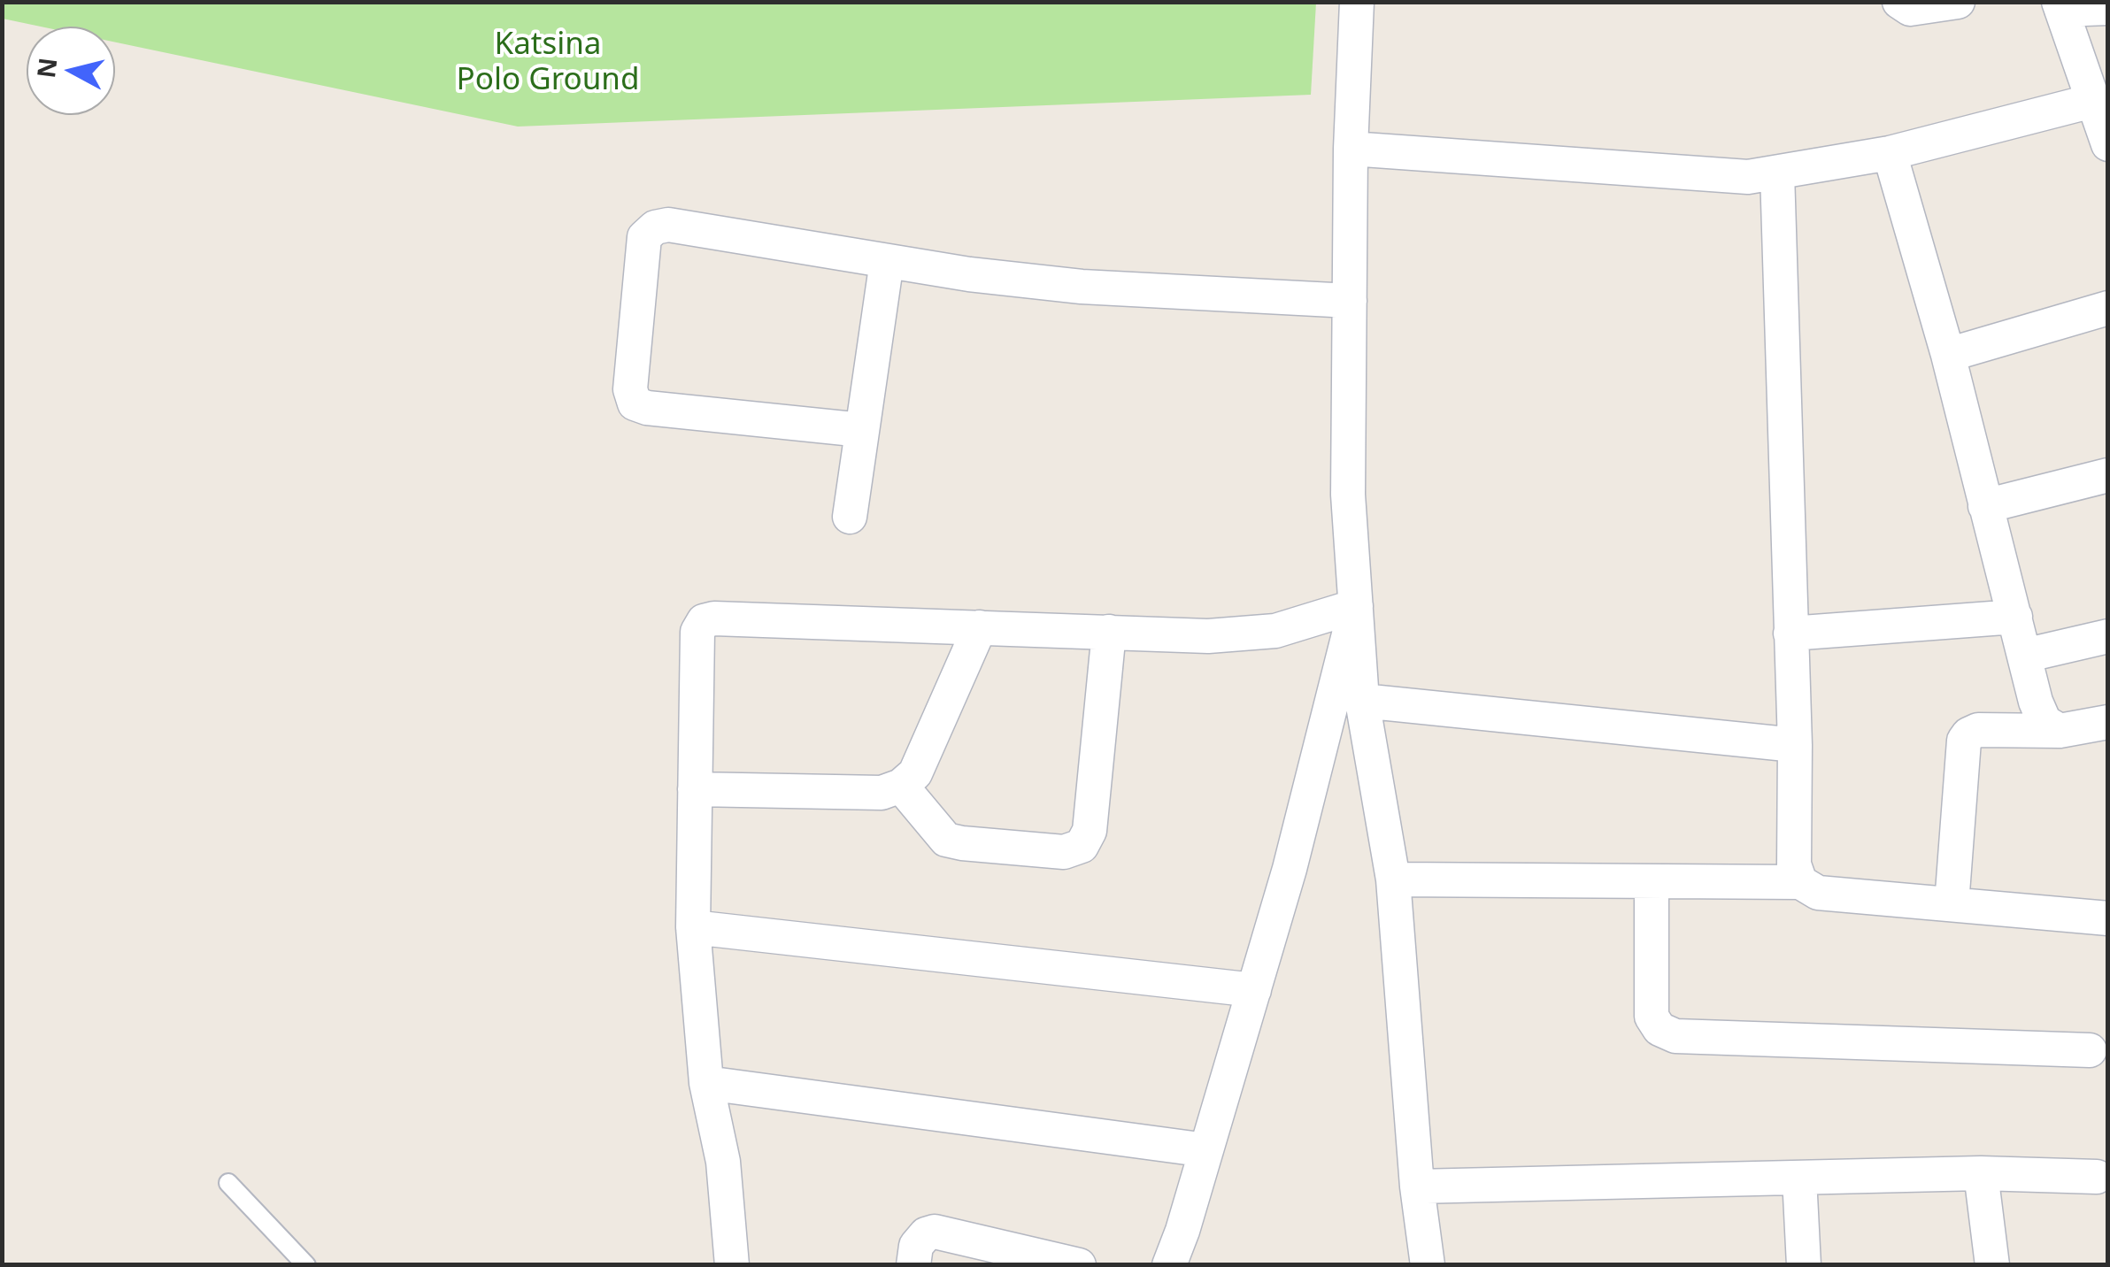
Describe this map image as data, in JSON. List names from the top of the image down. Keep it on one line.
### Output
{"parks":["Katsina Polo Ground"],"north":"left"}
